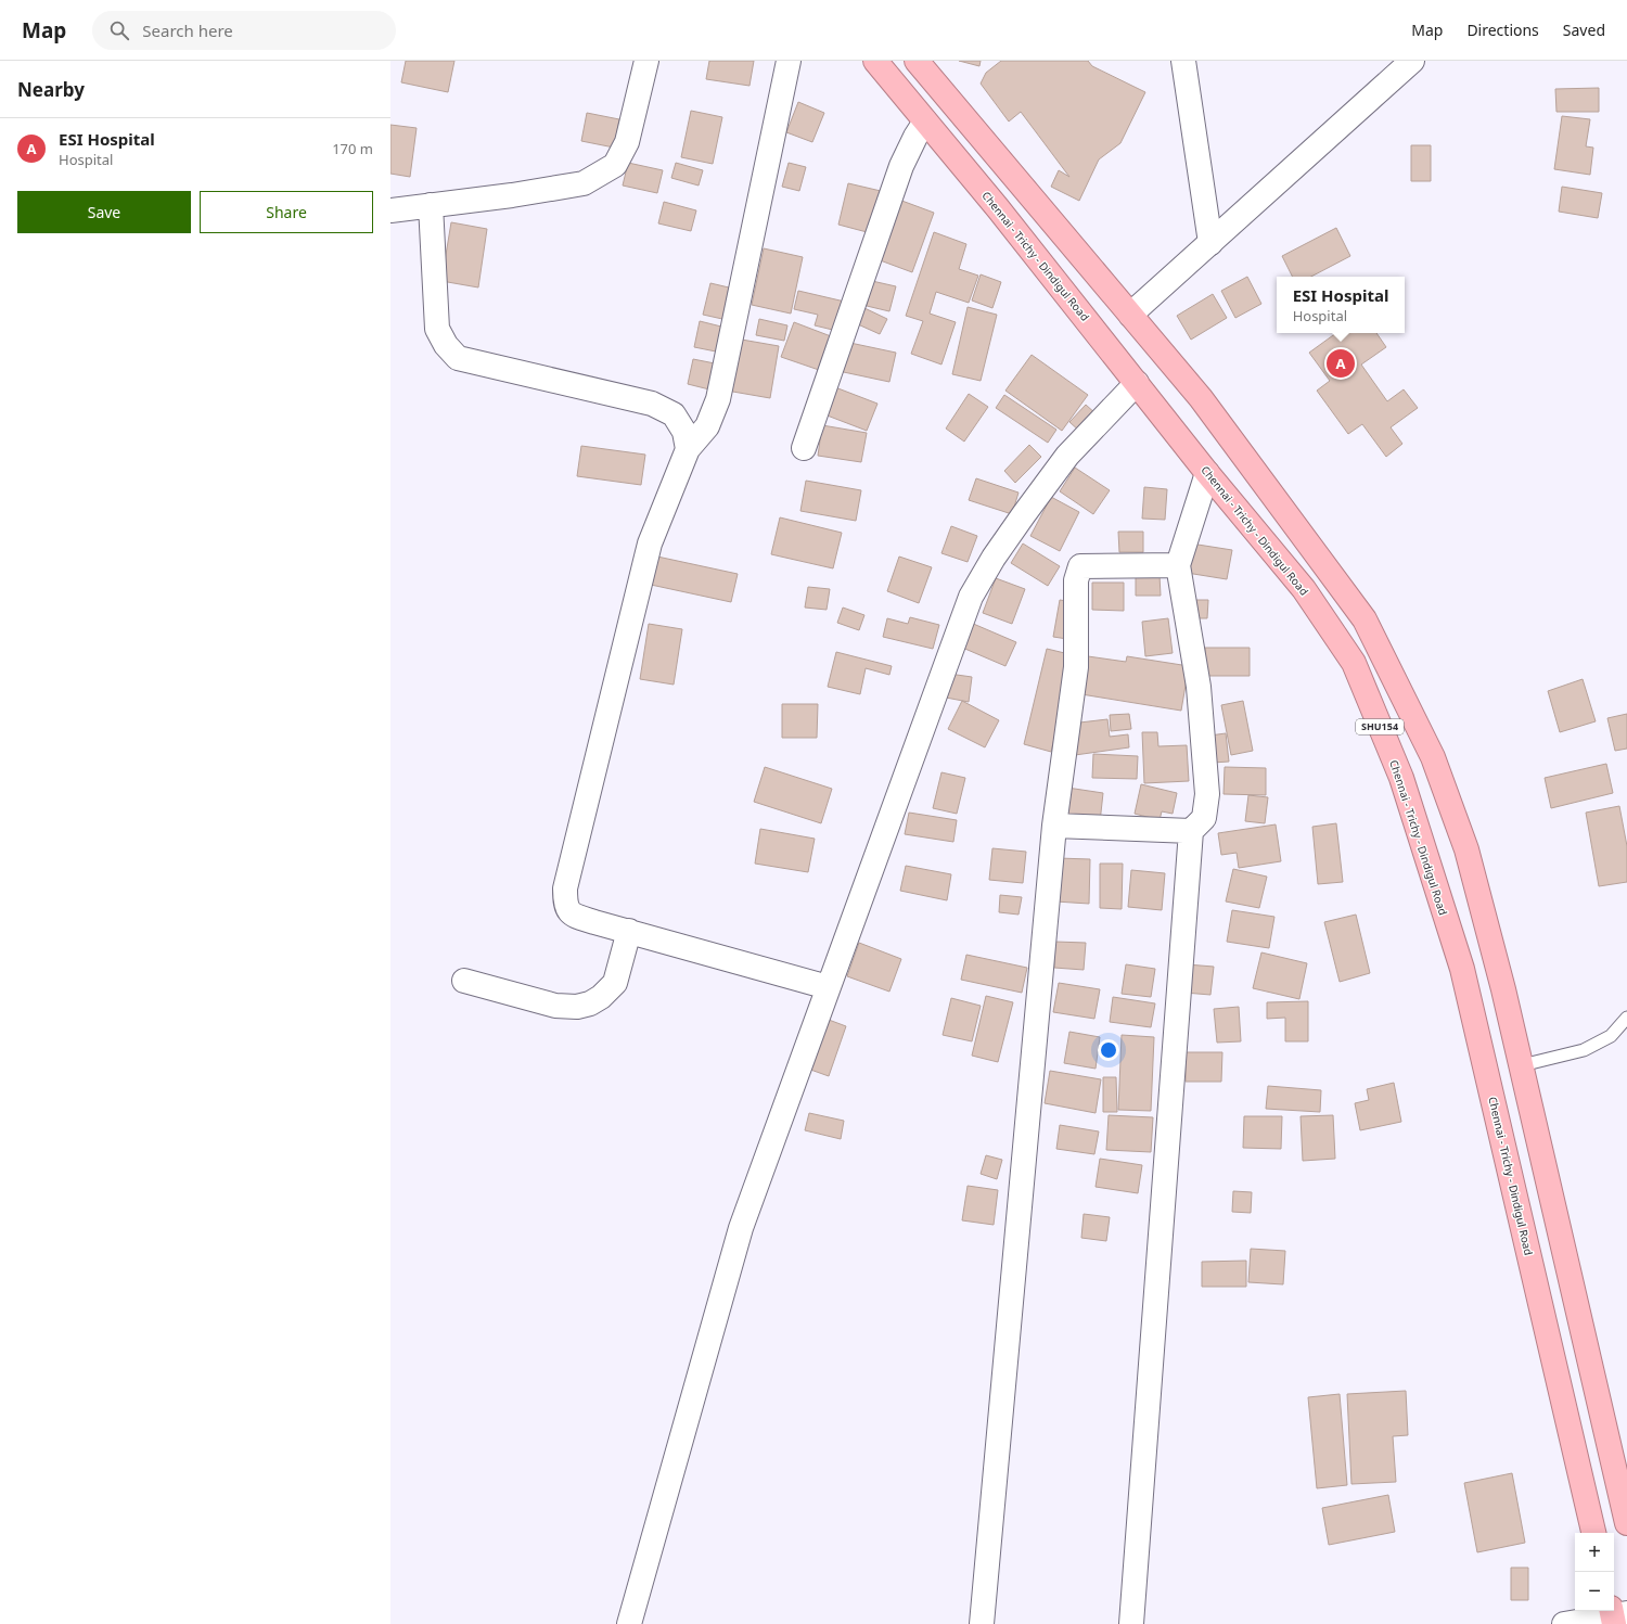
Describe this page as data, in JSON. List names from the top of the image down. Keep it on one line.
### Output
{"streets":{"highway":["Chennai - Trichy - Dindigul Road","SHU154"]},"page":{"header":"Map","search":"Search here","nav":["Map","Directions","Saved"],"heading":"Nearby","list":[{"mark":"A","name":"ESI Hospital","note":"Hospital","value":"170 m"}],"buttons":["Save","Share"],"popup":["ESI Hospital","Hospital"],"pins":"A","map_buttons":["+","−"]}}
